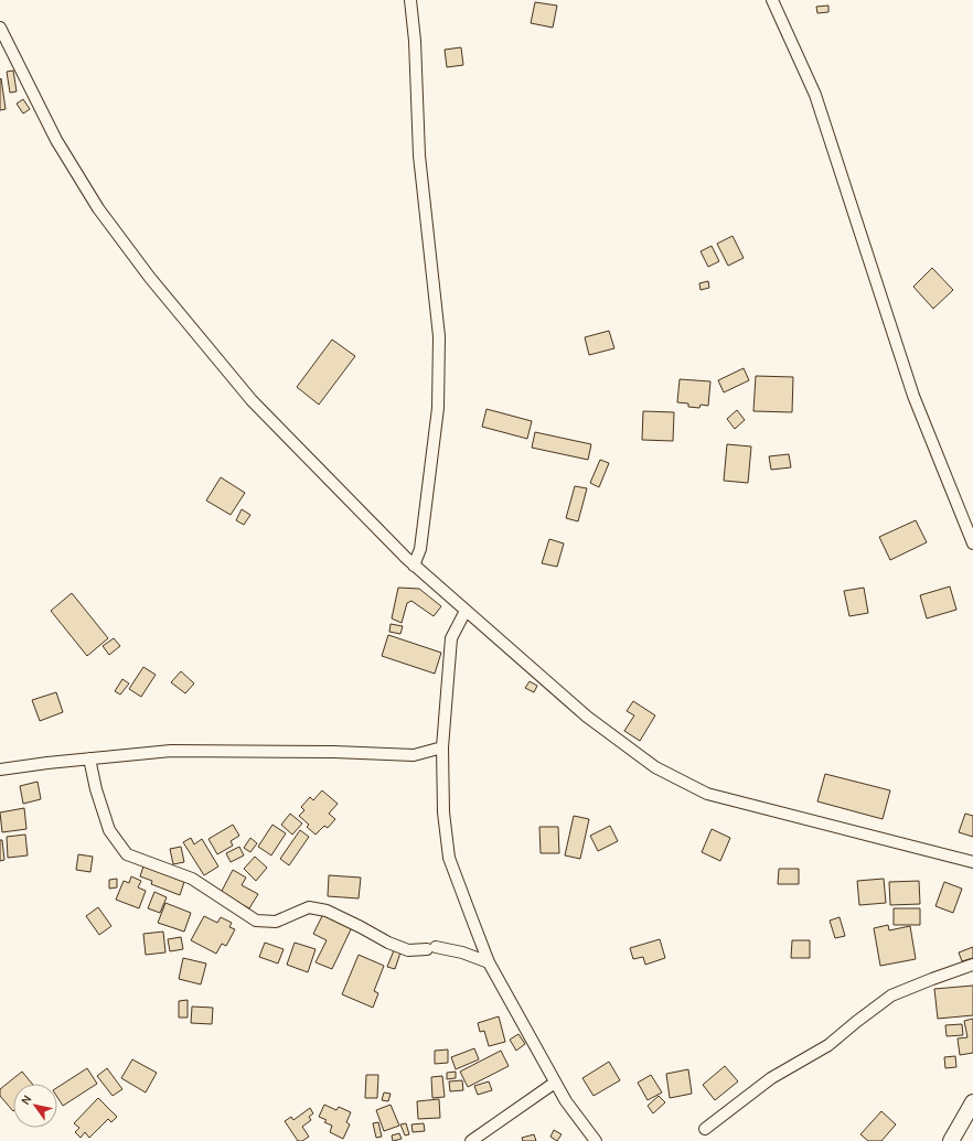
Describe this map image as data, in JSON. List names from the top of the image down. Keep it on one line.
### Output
{"north":"top left"}
